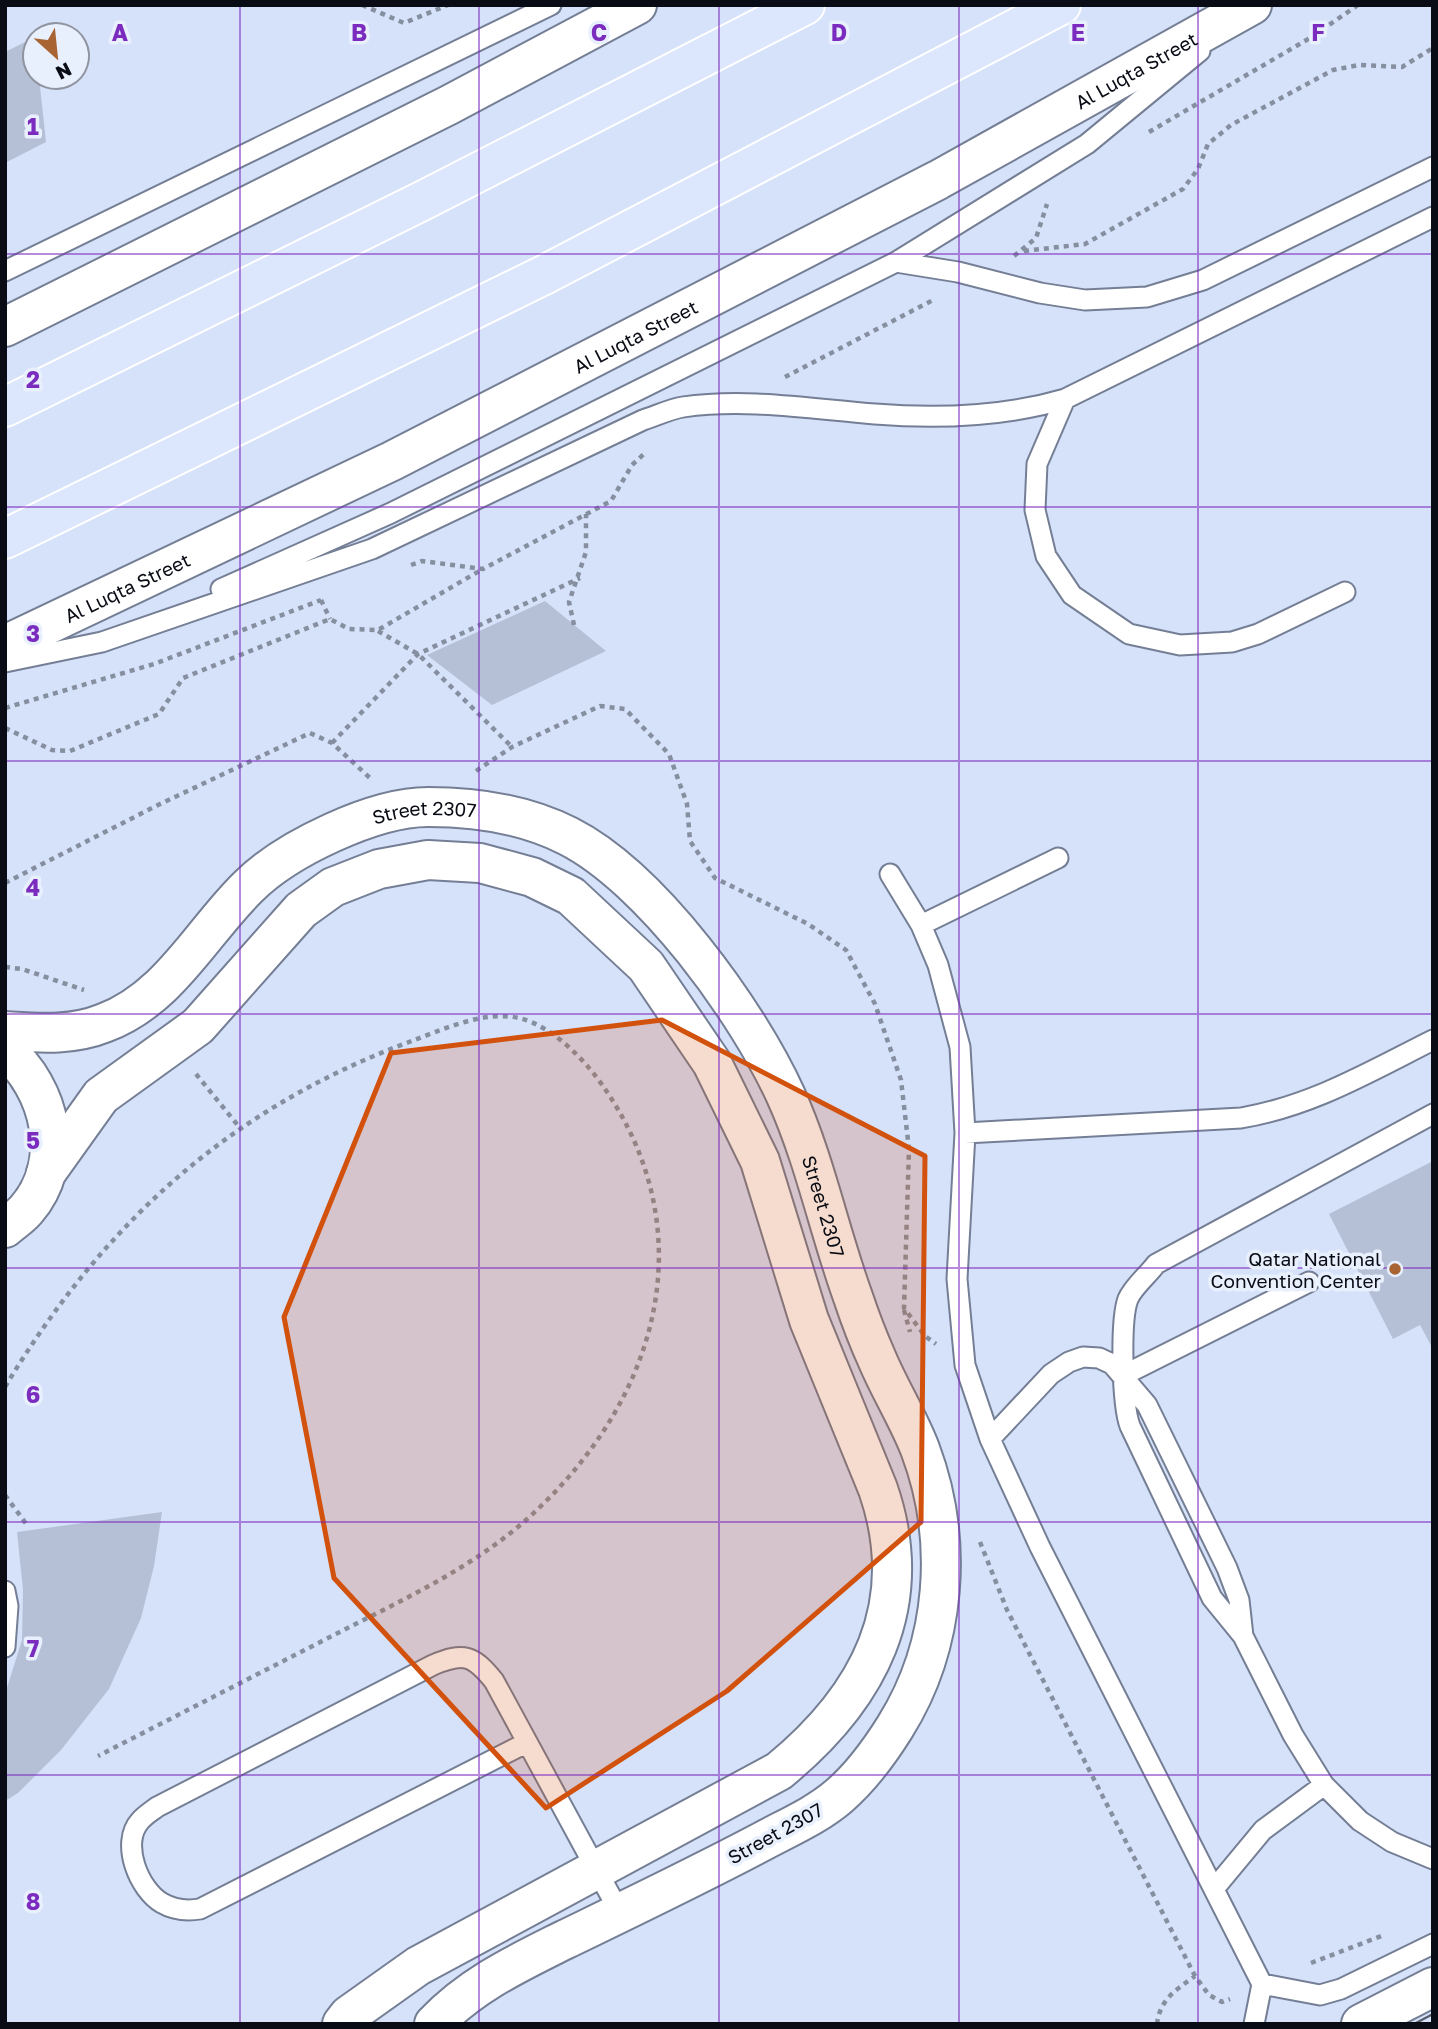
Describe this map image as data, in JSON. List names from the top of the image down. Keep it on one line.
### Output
{"streets":{"street":["Al Luqta Street","Street 2307"]},"places":["Qatar National Convention Center"],"north":"bottom right","grid":{"columns":["A","B","C","D","E","F"],"rows":["1","2","3","4","5","6","7","8"]}}
